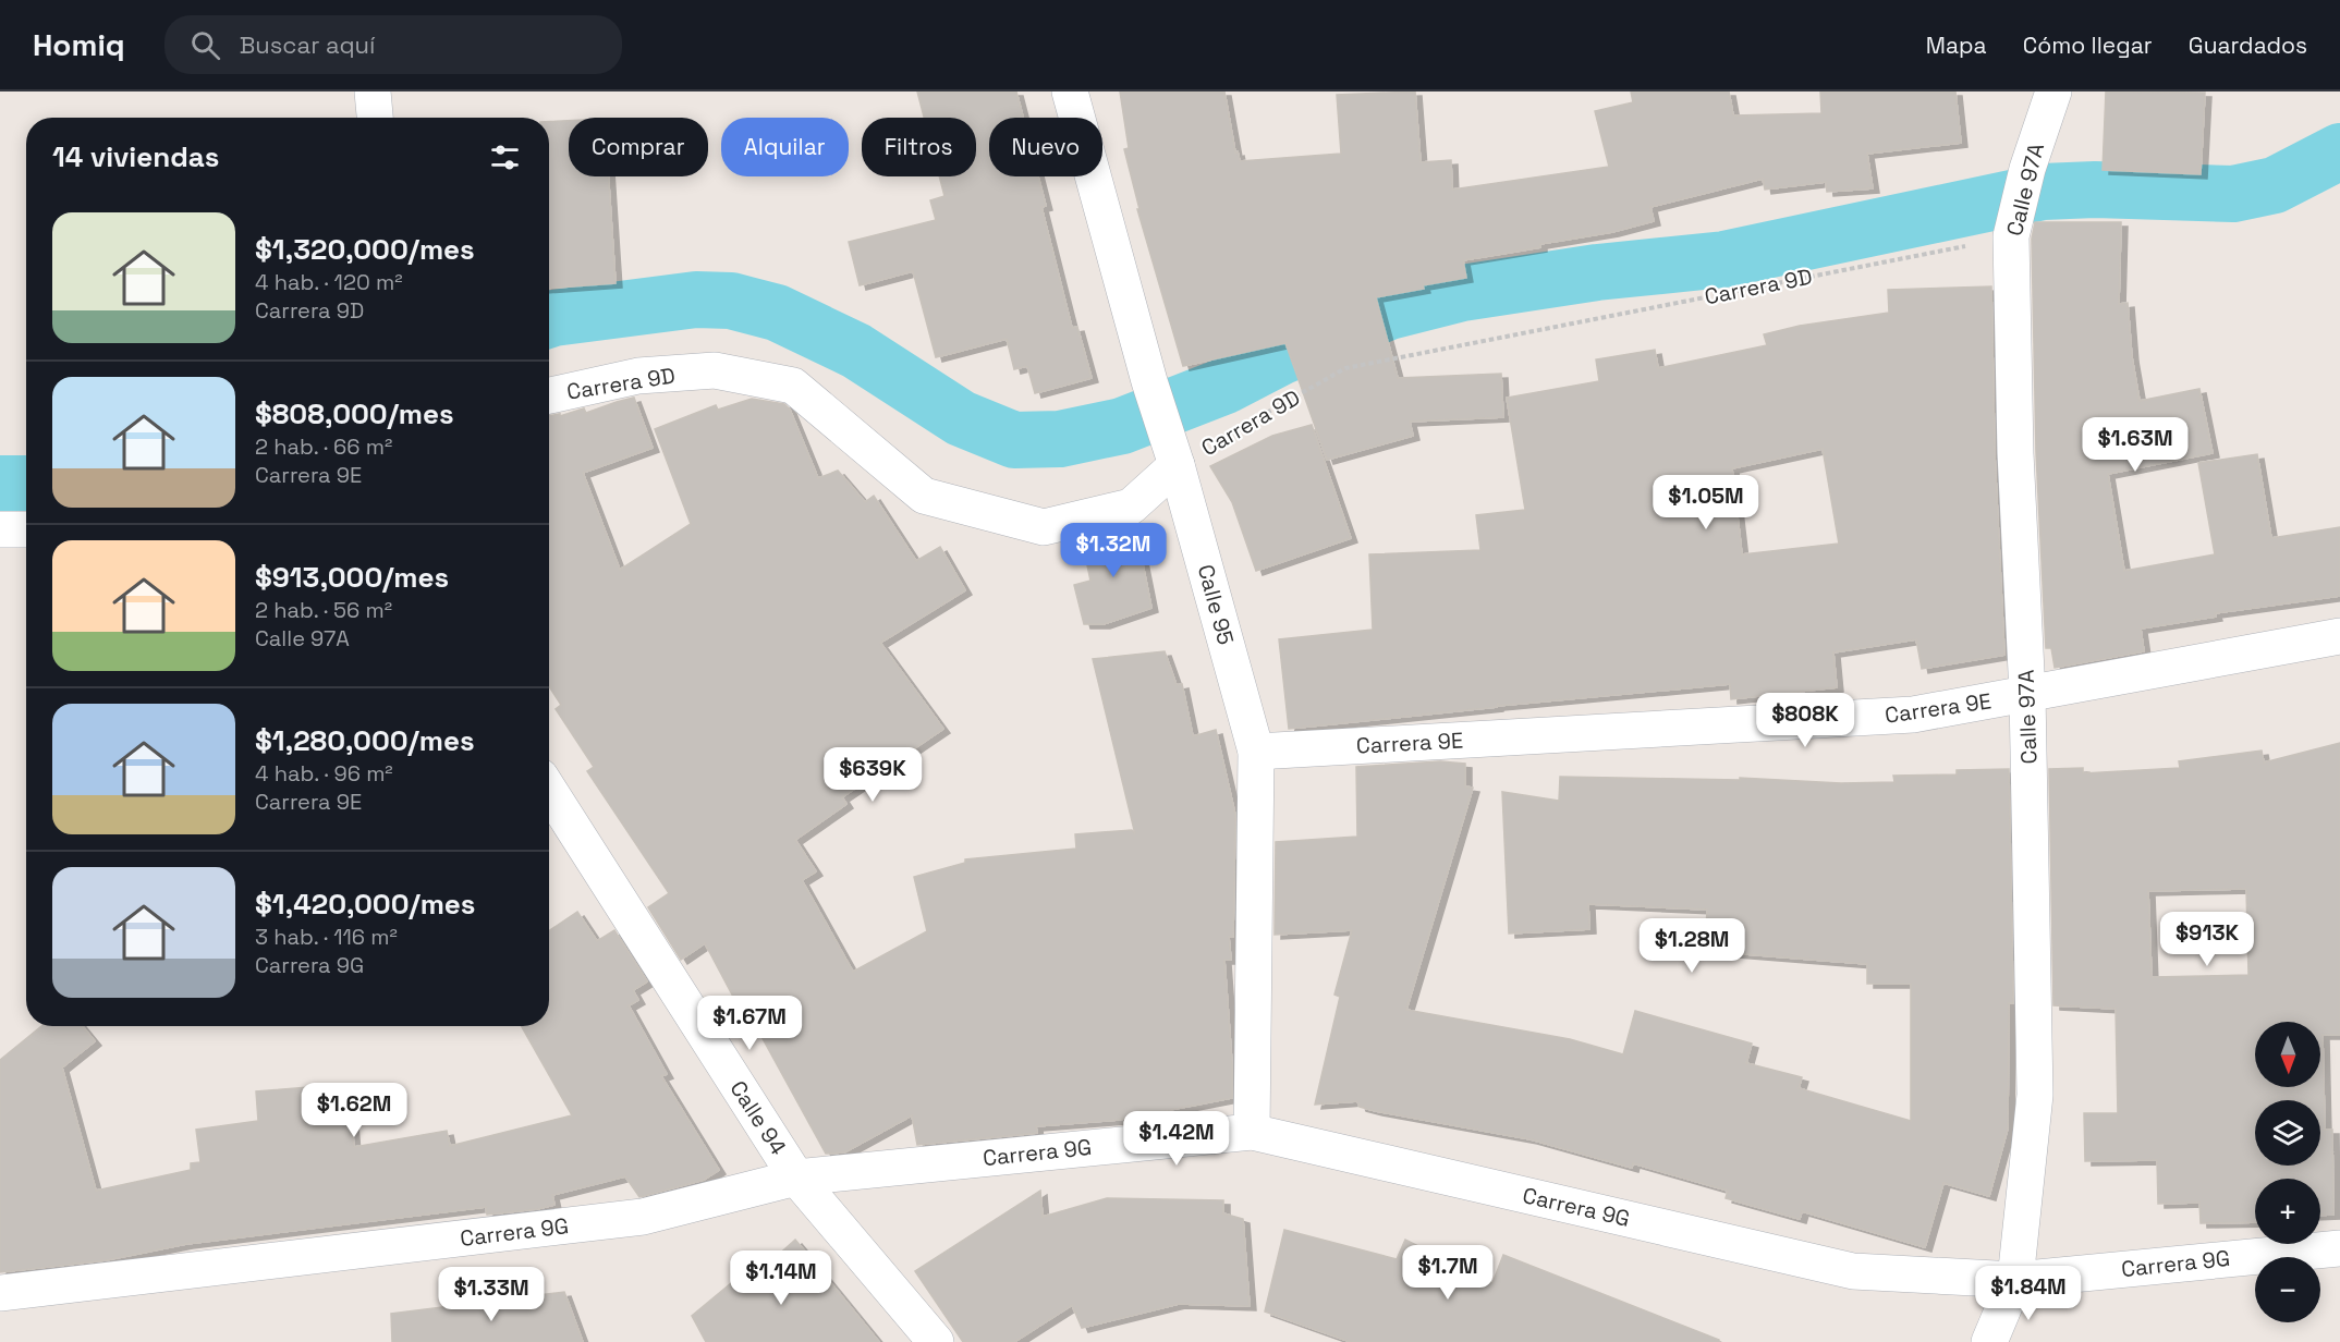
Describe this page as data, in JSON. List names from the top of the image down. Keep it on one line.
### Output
{"streets":{"street":["Calle 97A","Carrera 9D","Calle 95","Carrera 9E","Calle 94","Carrera 9G"]},"crossings":[["Calle 97A","Carrera 9D"],["Calle 97A","Carrera 9E"],["Calle 97A","Carrera 9G"],["Carrera 9D","Calle 95"],["Calle 95","Carrera 9E"],["Calle 95","Carrera 9G"],["Calle 94","Carrera 9G"]],"north":"bottom","page":{"header":"Homiq","search":"Buscar aquí","nav":["Mapa","Cómo llegar","Guardados"],"chip":["Comprar","Alquilar","Filtros","Nuevo"],"heading":"14 viviendas","list":[{"name":"$1,320,000/mes","note":"4 hab. · 120 m² · Carrera 9D"},{"name":"$808,000/mes","note":"2 hab. · 66 m² · Carrera 9E"},{"name":"$913,000/mes","note":"2 hab. · 56 m² · Calle 97A"},{"name":"$1,280,000/mes","note":"4 hab. · 96 m² · Carrera 9E"},{"name":"$1,420,000/mes","note":"3 hab. · 116 m² · Carrera 9G"}],"price":["$1.63M","$1.05M","$1.32M","$808K","$639K","$913K","$1.28M","$1.67M","$1.62M","$1.42M","$1.7M","$1.14M","$1.84M","$1.33M"],"map_buttons":["+","−"]}}
